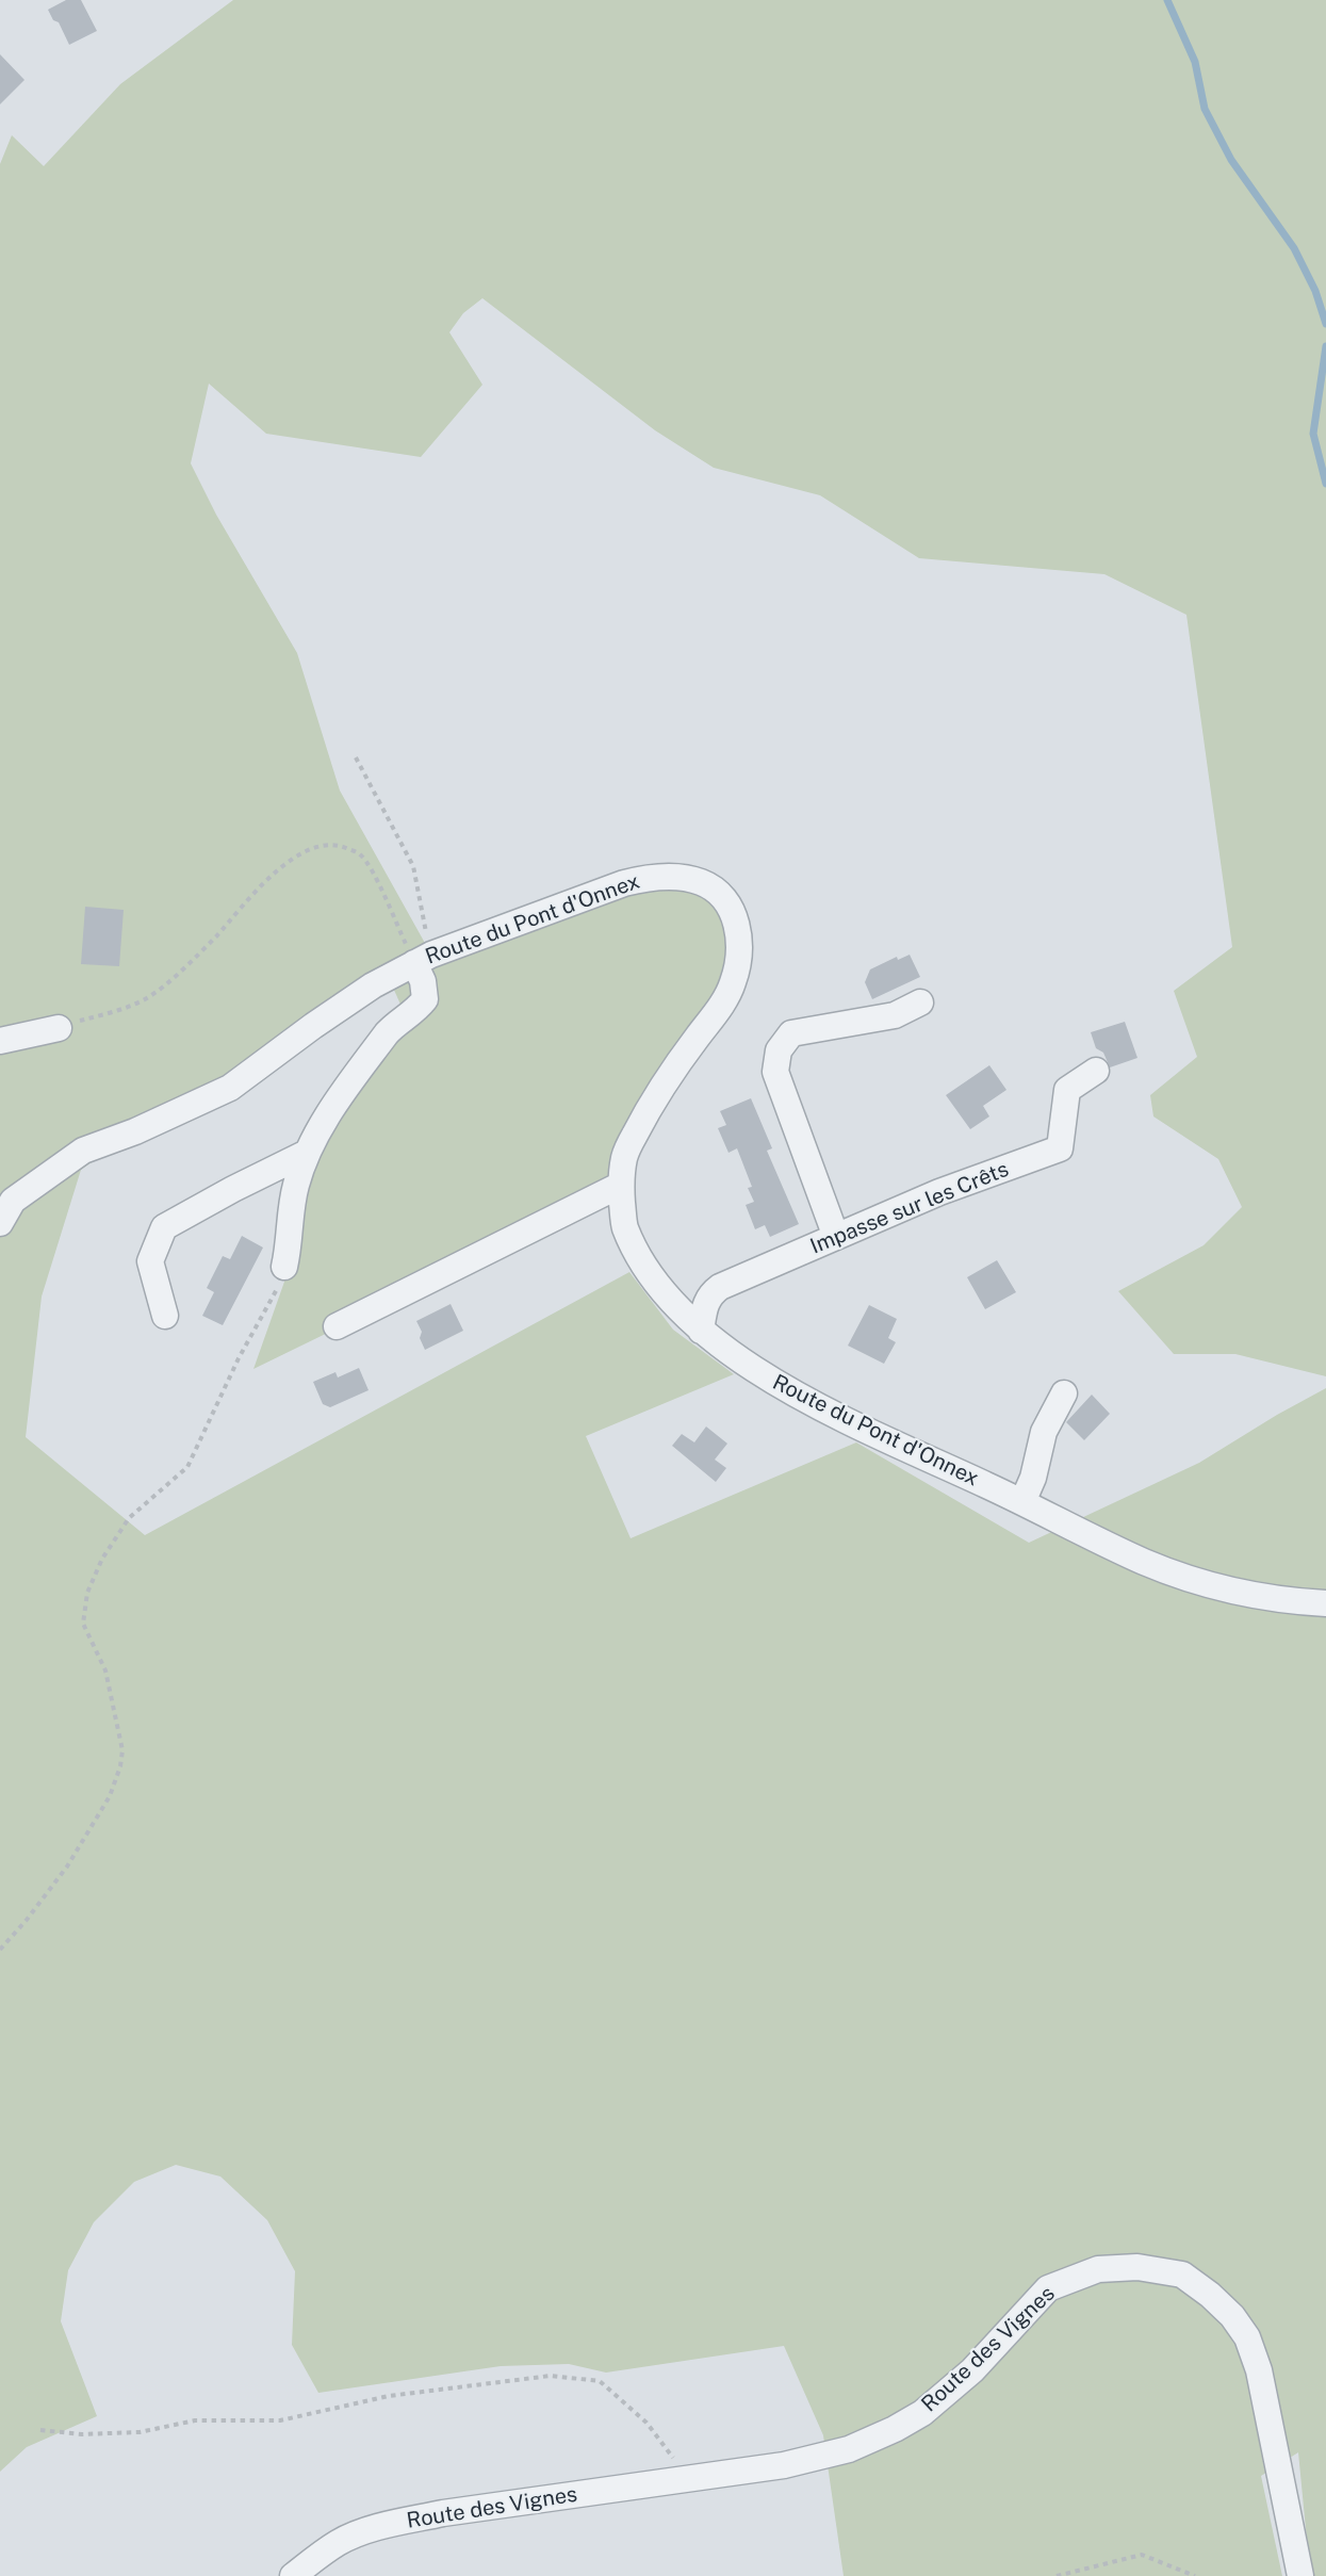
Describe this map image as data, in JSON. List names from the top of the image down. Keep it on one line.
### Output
{"streets":{"street":["Route du Pont d'Onnex","Impasse sur les Crêts","Route des Vignes"]},"crossings":[["Route du Pont d'Onnex","Impasse sur les Crêts"]]}
